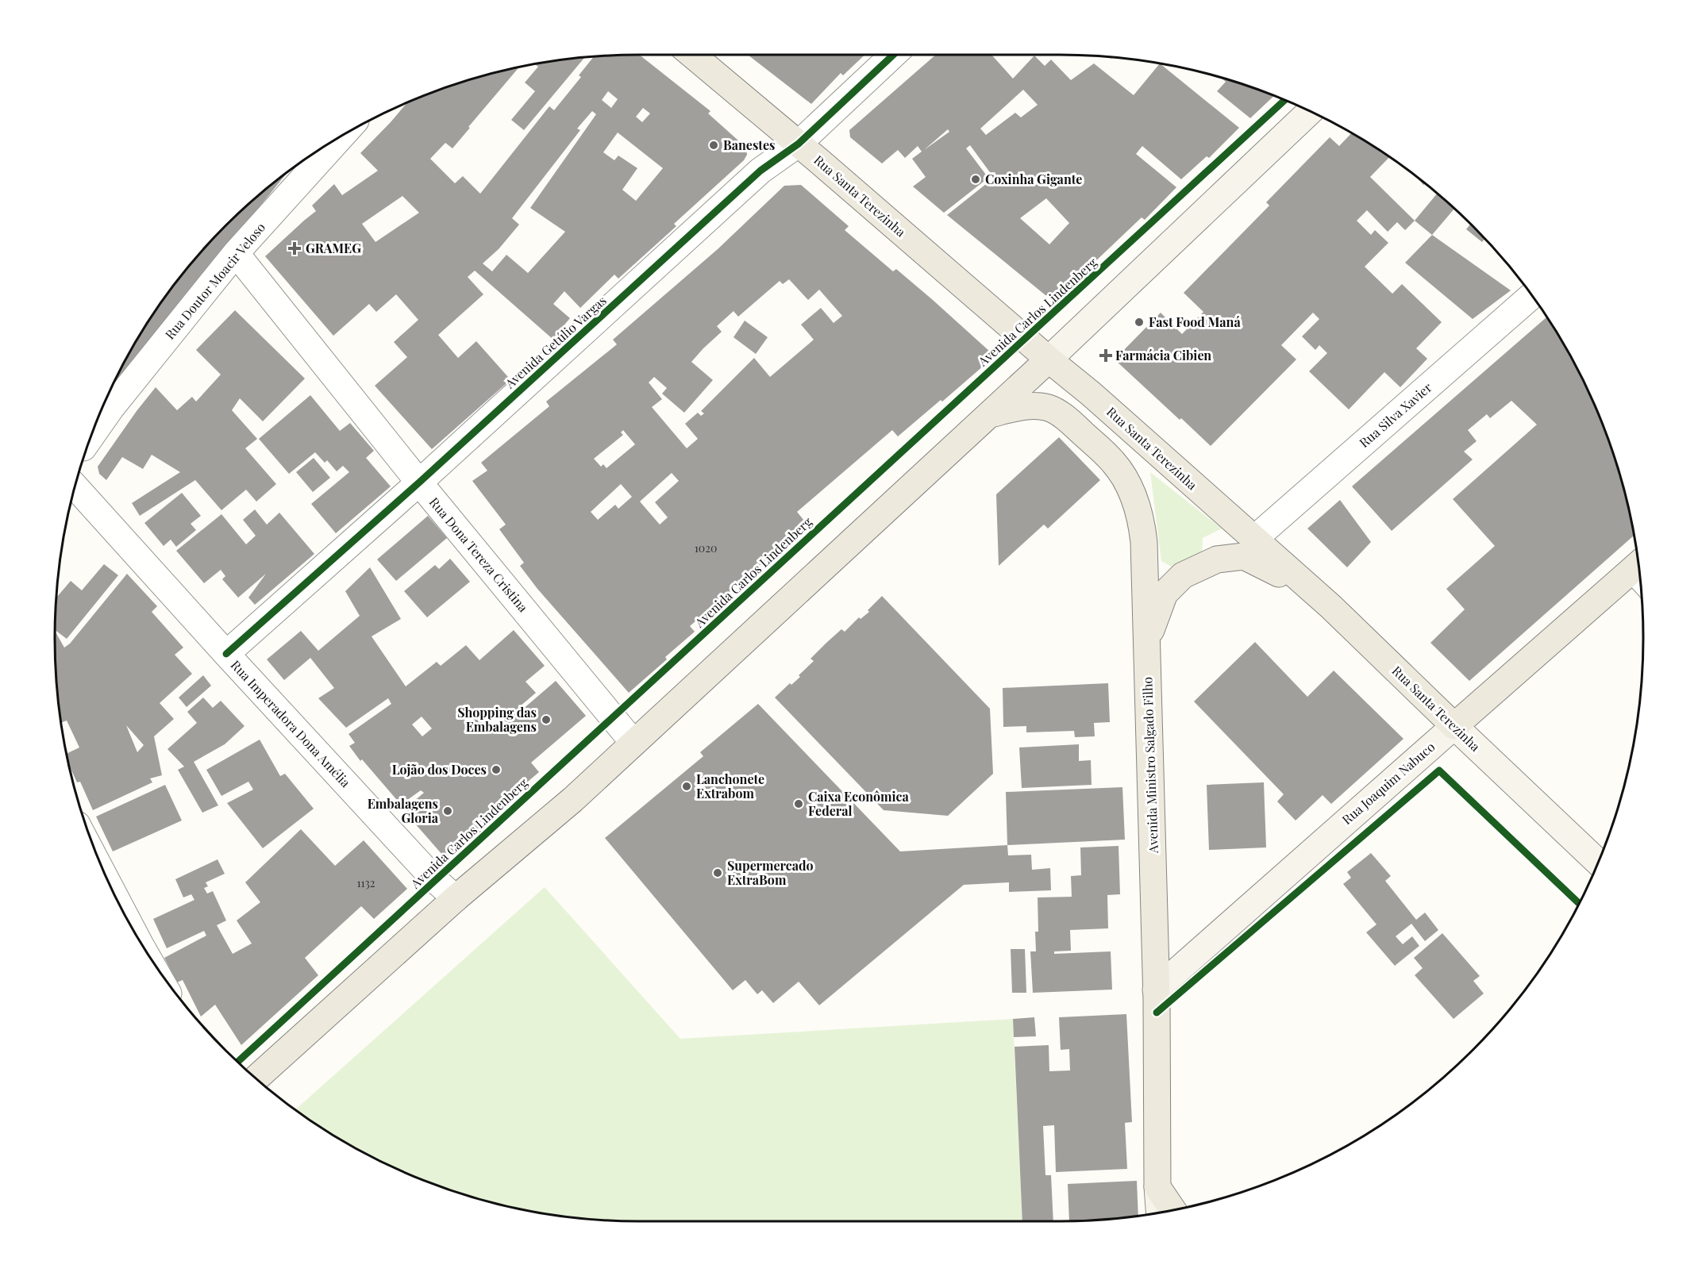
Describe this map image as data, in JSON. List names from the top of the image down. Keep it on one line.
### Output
{"streets":{"main road":["Rua Santa Terezinha","Avenida Ministro Salgado Filho","Rua Joaquim Nabuco"],"street":["Rua Doutor Moacir Veloso","Avenida Getúlio Vargas","Rua Silva Xavier","Rua Dona Tereza Cristina","Rua Imperadora Dona Amélia"],"cycle path":["Avenida Carlos Lindenberg"]},"crossings":[["Rua Santa Terezinha","Avenida Getúlio Vargas"],["Rua Santa Terezinha","Rua Silva Xavier"],["Rua Santa Terezinha","Rua Joaquim Nabuco"],["Rua Doutor Moacir Veloso","Rua Dona Tereza Cristina"],["Avenida Getúlio Vargas","Rua Dona Tereza Cristina"],["Avenida Getúlio Vargas","Rua Imperadora Dona Amélia"],["Avenida Ministro Salgado Filho","Rua Joaquim Nabuco"]],"places":{"other":["Banestes","Coxinha Gigante","Fast Food Maná","Shopping das Embalagens","Lojão dos Doces","Lanchonete Extrabom","Caixa Econômica Federal","Embalagens Gloria","Supermercado ExtraBom"],"health":["GRAMEG","Farmácia Cibien"]},"house_numbers":["1020","1132"]}
